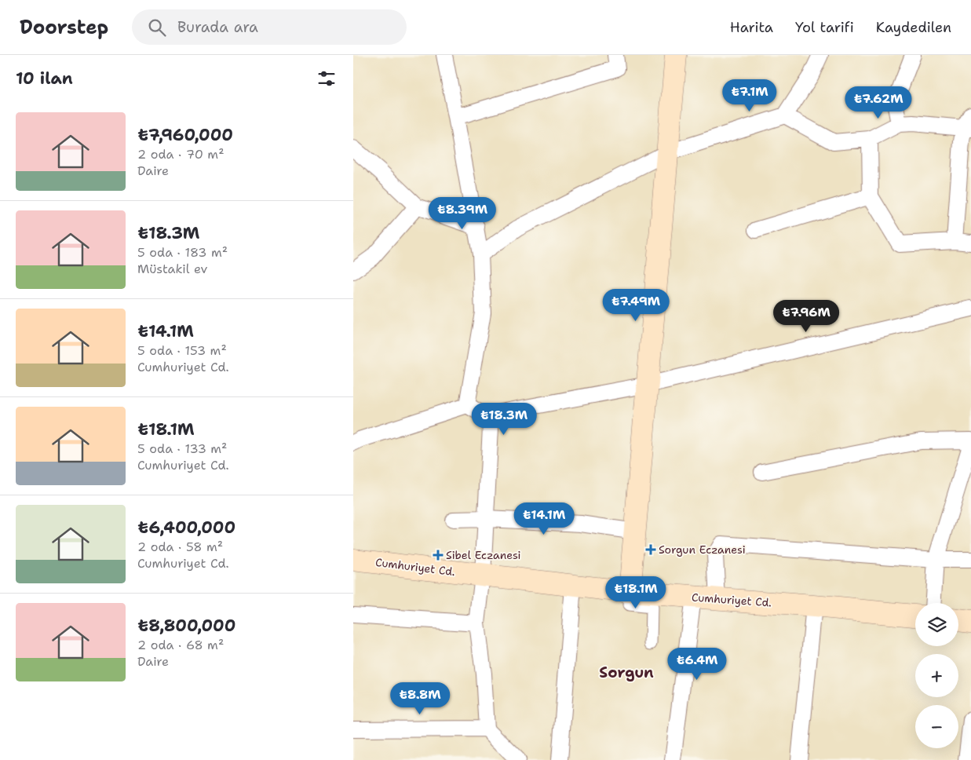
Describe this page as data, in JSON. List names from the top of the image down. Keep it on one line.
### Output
{"streets":{"main road":["Cumhuriyet Cd."]},"districts":["Sorgun"],"places":{"health":["Sorgun Eczanesi","Sibel Eczanesi"]},"page":{"header":"Doorstep","search":"Burada ara","nav":["Harita","Yol tarifi","Kaydedilen"],"heading":"10 ilan","price":["₺7.1M","₺7.62M","₺8.39M","₺7.49M","₺7.96M","₺18.3M","₺14.1M","₺18.1M","₺6.4M","₺8.8M"],"list":[{"name":"₺7,960,000","note":"2 oda · 70 m² · Daire"},{"name":"₺18.3M","note":"5 oda · 183 m² · Müstakil ev"},{"name":"₺14.1M","note":"5 oda · 153 m² · Cumhuriyet Cd."},{"name":"₺18.1M","note":"5 oda · 133 m² · Cumhuriyet Cd."},{"name":"₺6,400,000","note":"2 oda · 58 m² · Cumhuriyet Cd."},{"name":"₺8,800,000","note":"2 oda · 68 m² · Daire"}],"map_buttons":["+","−"]}}
